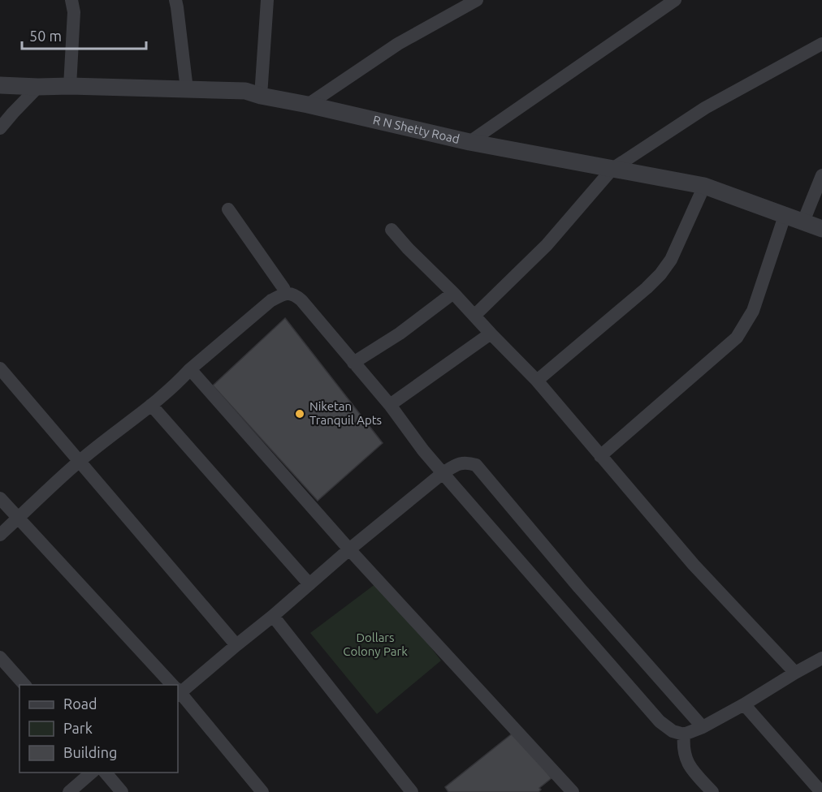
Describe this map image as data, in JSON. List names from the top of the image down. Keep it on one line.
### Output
{"streets":{"street":["R N Shetty Road"]},"parks":["Dollars Colony Park"],"places":["Niketan Tranquil Apts"],"legend":["Road","Park","Building"],"scale_bar":"50 m"}
